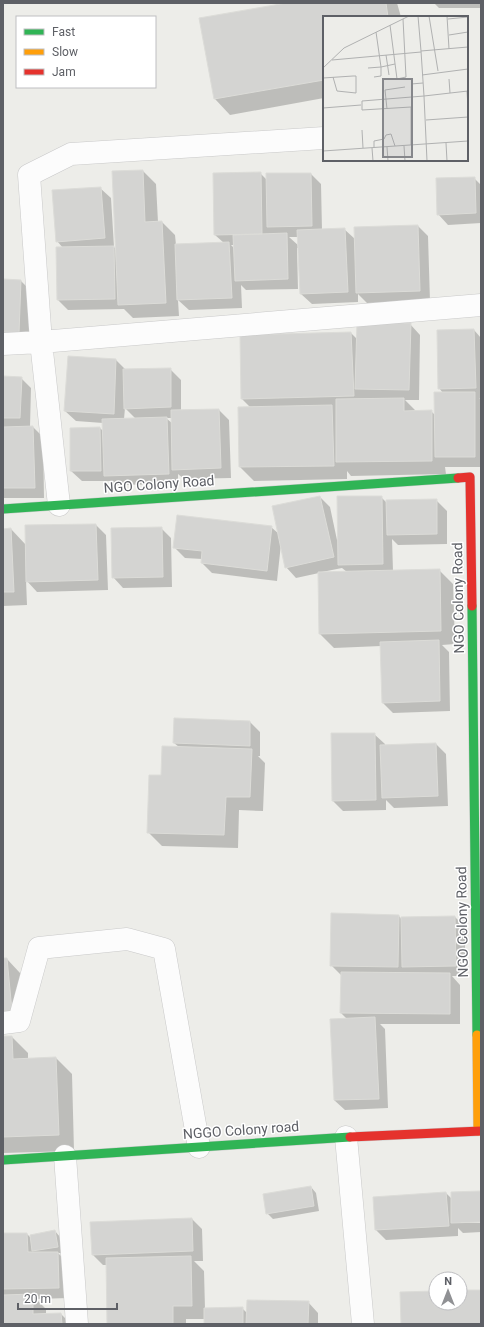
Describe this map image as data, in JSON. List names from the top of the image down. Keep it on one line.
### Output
{"streets":{"street":["NGO Colony Road","NGGO Colony road"]},"crossings":[["NGO Colony Road","NGGO Colony road"]],"legend":["Fast","Slow","Jam"],"scale_bar":"20 m","north":"top"}
